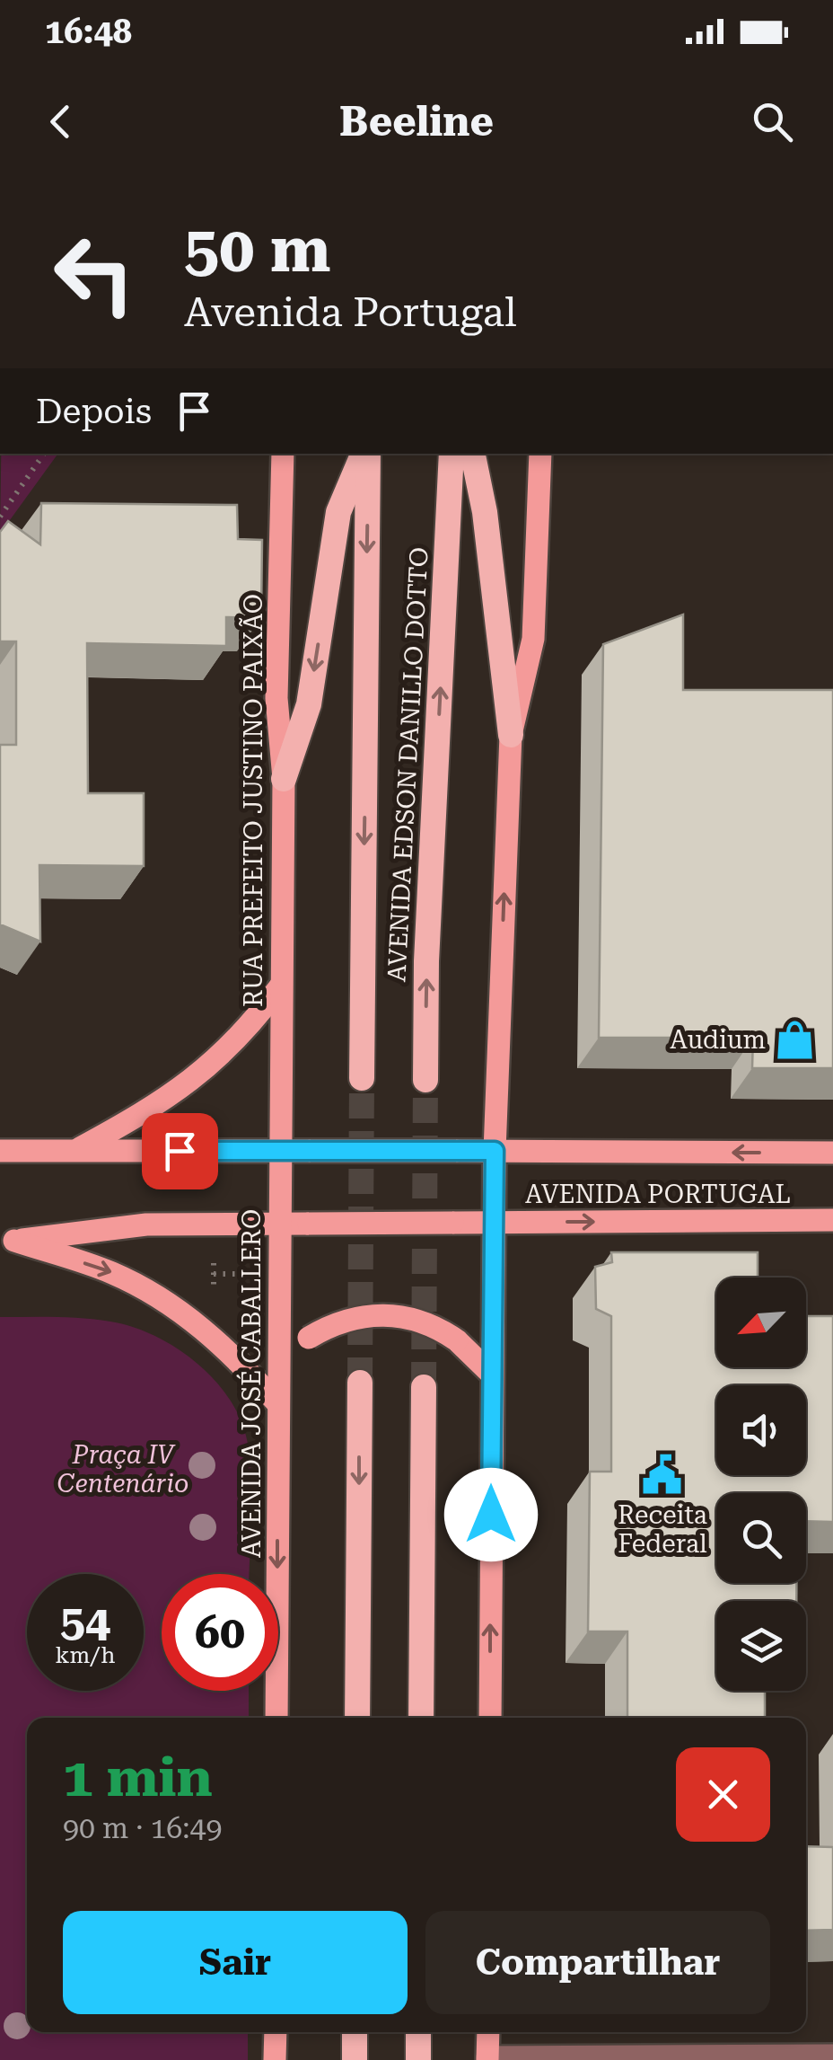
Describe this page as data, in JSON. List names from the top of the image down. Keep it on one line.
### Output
{"streets":{"highway":["AVENIDA EDSON DANILLO DOTTO"],"main road":["RUA PREFEITO JUSTINO PAIXÃO","AVENIDA PORTUGAL","AVENIDA JOSÉ CABALLERO"]},"crossings":[["RUA PREFEITO JUSTINO PAIXÃO","AVENIDA PORTUGAL"],["RUA PREFEITO JUSTINO PAIXÃO","AVENIDA JOSÉ CABALLERO"],["AVENIDA PORTUGAL","AVENIDA JOSÉ CABALLERO"]],"one_way":["AVENIDA JOSÉ CABALLERO"],"parks":["Praça IV Centenário"],"places":{"shop":["Audium"],"public building":["Receita Federal"]},"north":"bottom left","page":{"status":"16:48","header":"Beeline","turn":["50 m","Avenida Portugal"],"then":"Depois","speed":"54 km/h","limit":"60","heading":["1 min","90 m · 16:49"],"buttons":["Sair","Compartilhar"]}}
